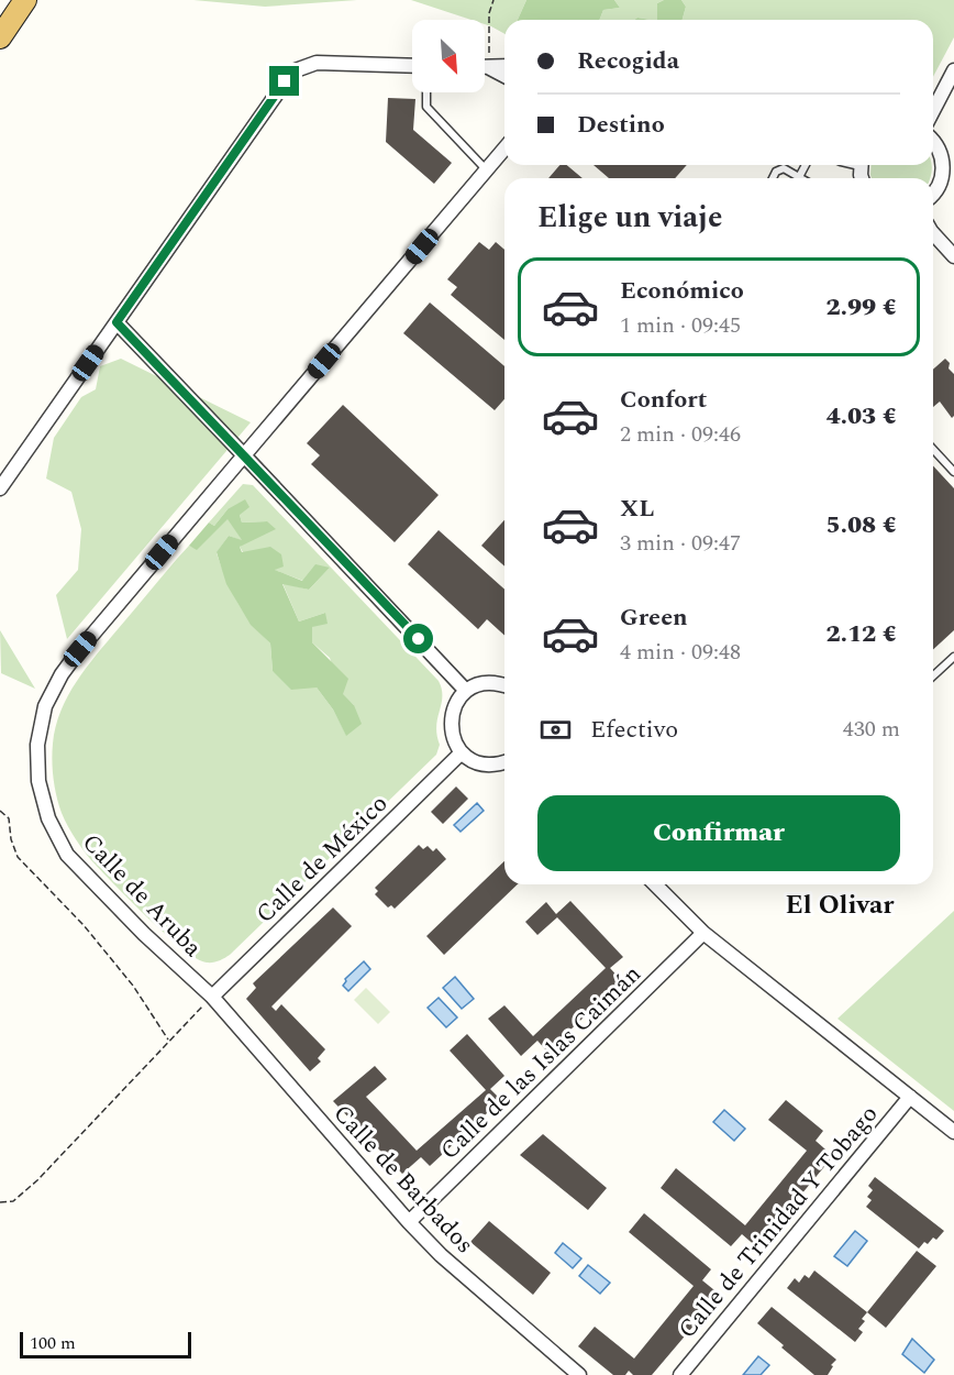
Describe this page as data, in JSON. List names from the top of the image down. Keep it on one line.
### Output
{"streets":{"street":["Calle de México","Calle de Aruba","Calle de las Islas Caimán","Calle de Barbados","Calle de Trinidad Y Tobago"]},"crossings":[["Calle de México","Calle de Aruba"],["Calle de México","Calle de Barbados"],["Calle de Aruba","Calle de Barbados"],["Calle de las Islas Caimán","Calle de Barbados"]],"districts":["El Olivar"],"scale_bar":"100 m","north":"bottom right","page":{"banner":["Recogida","Destino"],"heading":"Elige un viaje","list":[{"name":"Económico","note":"1 min · 09:45","value":"2.99 €"},{"name":"Confort","note":"2 min · 09:46","value":"4.03 €"},{"name":"XL","note":"3 min · 09:47","value":"5.08 €"},{"name":"Green","note":"4 min · 09:48","value":"2.12 €"}],"pay":["Efectivo","430 m"],"buttons":"Confirmar","scale":"100 m"}}
